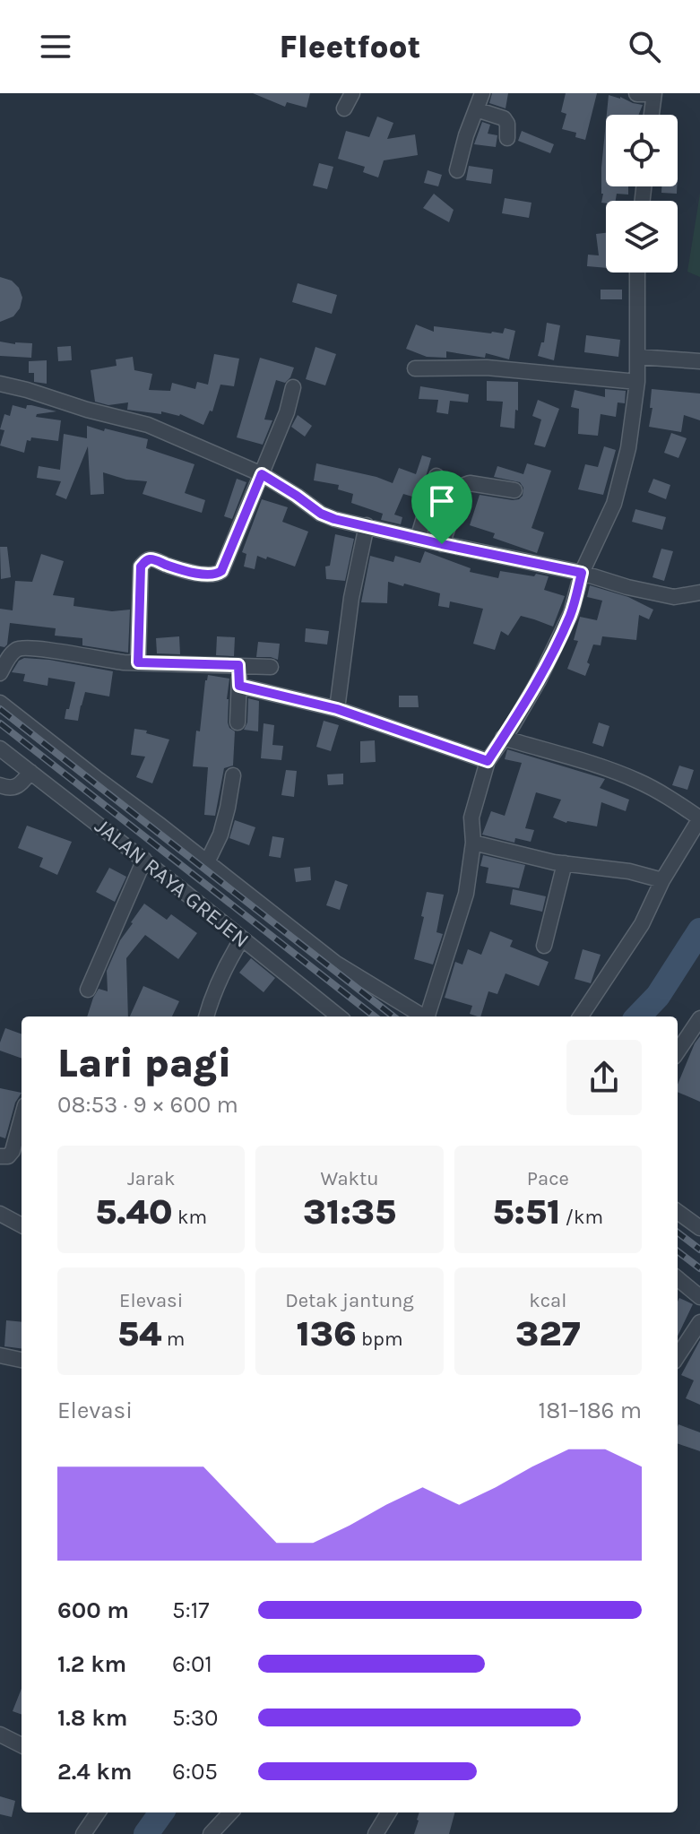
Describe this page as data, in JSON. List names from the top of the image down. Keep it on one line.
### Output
{"streets":{"street":["JALAN RAYA GREJEN"]},"page":{"header":"Fleetfoot","heading":["Lari pagi","08:53 · 9 × 600 m"],"stats":[["Jarak","5.40 km"],["Waktu","31:35"],["Pace","5:51 /km"],["Elevasi","54 m"],["Detak jantung","136 bpm"],["kcal","327"]],"chart":["Elevasi","181–186 m"],"list":[{"name":"600 m","note":"5:17"},{"name":"1.2 km","note":"6:01"},{"name":"1.8 km","note":"5:30"},{"name":"2.4 km","note":"6:05"}]}}
